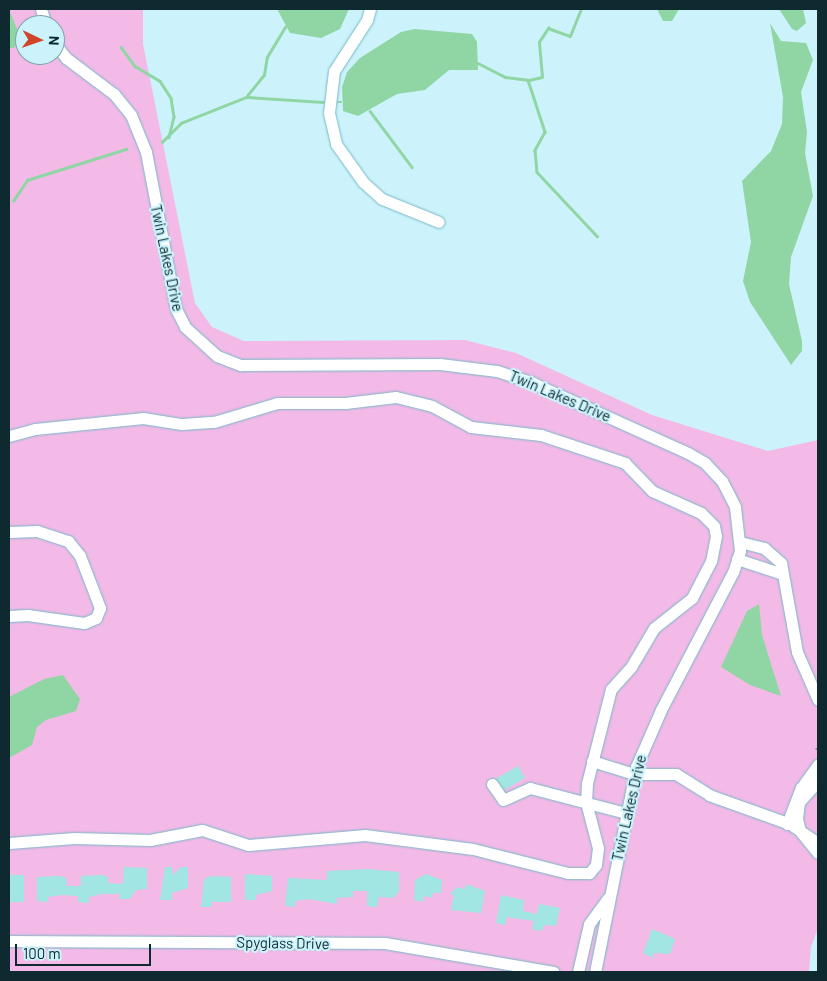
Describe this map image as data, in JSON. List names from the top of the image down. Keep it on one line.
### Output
{"streets":{"street":["Twin Lakes Drive","Spyglass Drive"]},"scale_bar":"100 m","north":"right"}
